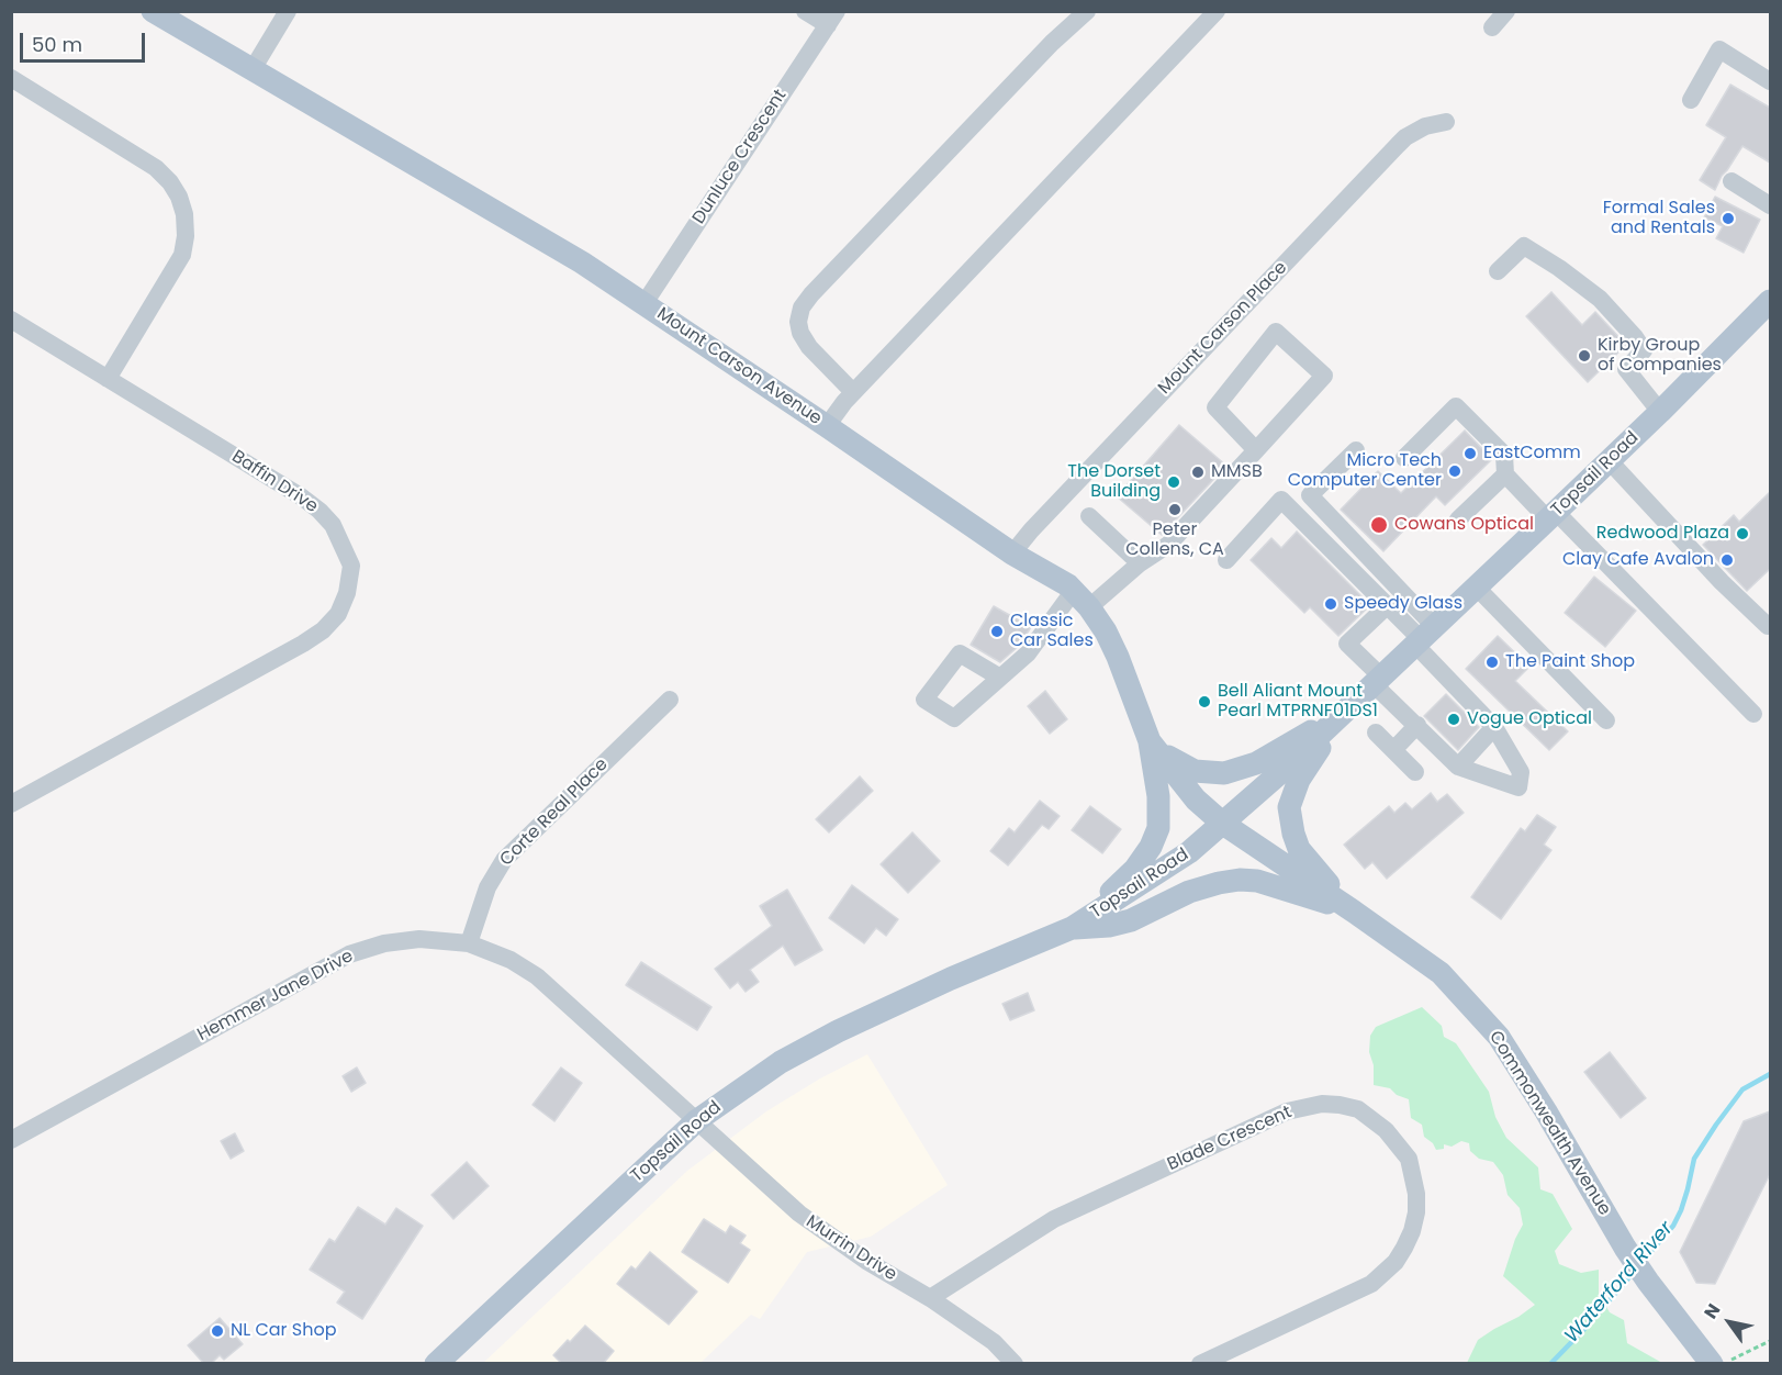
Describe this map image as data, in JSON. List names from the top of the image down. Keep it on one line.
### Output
{"streets":{"main road":["Mount Carson Avenue","Topsail Road","Commonwealth Avenue"],"street":["Dunluce Crescent","Mount Carson Place","Baffin Drive","Corte Real Place","Hemmer Jane Drive","Blade Crescent","Murrin Drive"]},"crossings":[["Dunluce Crescent","Mount Carson Avenue"],["Mount Carson Place","Mount Carson Avenue"],["Mount Carson Avenue","Topsail Road"],["Mount Carson Avenue","Commonwealth Avenue"],["Topsail Road","Hemmer Jane Drive"],["Topsail Road","Commonwealth Avenue"],["Topsail Road","Murrin Drive"],["Corte Real Place","Hemmer Jane Drive"],["Hemmer Jane Drive","Murrin Drive"],["Blade Crescent","Murrin Drive"]],"water":["Waterford River"],"places":["Formal Sales and Rentals","Kirby Group of Companies","EastComm","Micro Tech Computer Center","MMSB","The Dorset Building","Peter Collens, CA","Cowans Optical","Redwood Plaza","Clay Cafe Avalon","Speedy Glass","Classic Car Sales","The Paint Shop","Bell Aliant Mount Pearl MTPRNF01DS1","Vogue Optical","NL Car Shop"],"scale_bar":"50 m","north":"top left"}
